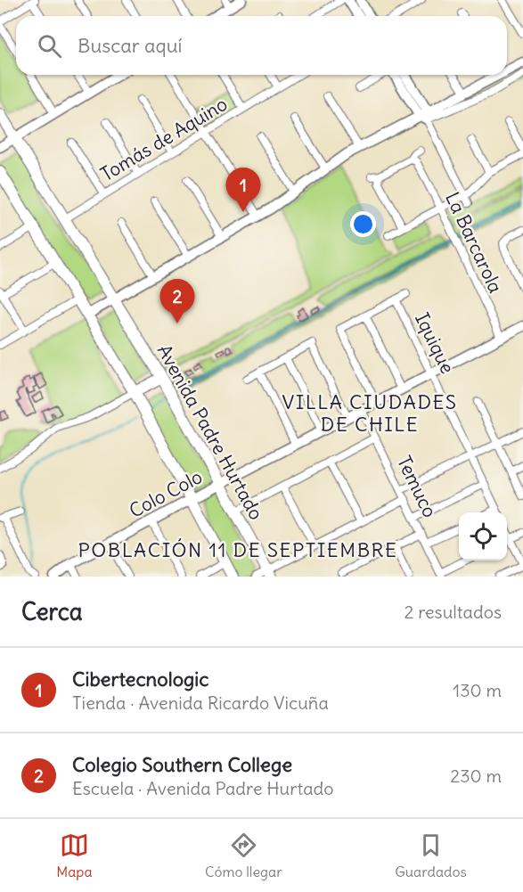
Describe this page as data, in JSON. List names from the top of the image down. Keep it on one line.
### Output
{"streets":{"main road":["Avenida Padre Hurtado"],"street":["Tomás de Aquino","La Barcarola","Iquique","Temuco","Colo Colo"]},"crossings":[["Tomás de Aquino","Avenida Padre Hurtado"],["La Barcarola","Colo Colo"],["Iquique","Colo Colo"],["Avenida Padre Hurtado","Colo Colo"],["Temuco","Colo Colo"]],"districts":["VILLA CIUDADES DE CHILE","POBLACIÓN 11 DE SEPTIEMBRE"],"page":{"search":"Buscar aquí","pins":["1","2"],"heading":["Cerca","2 resultados"],"list":[{"mark":"1","name":"Cibertecnologic","note":"Tienda · Avenida Ricardo Vicuña","value":"130 m"},{"mark":"2","name":"Colegio Southern College","note":"Escuela · Avenida Padre Hurtado","value":"230 m"}],"nav":["Mapa","Cómo llegar","Guardados"]}}
